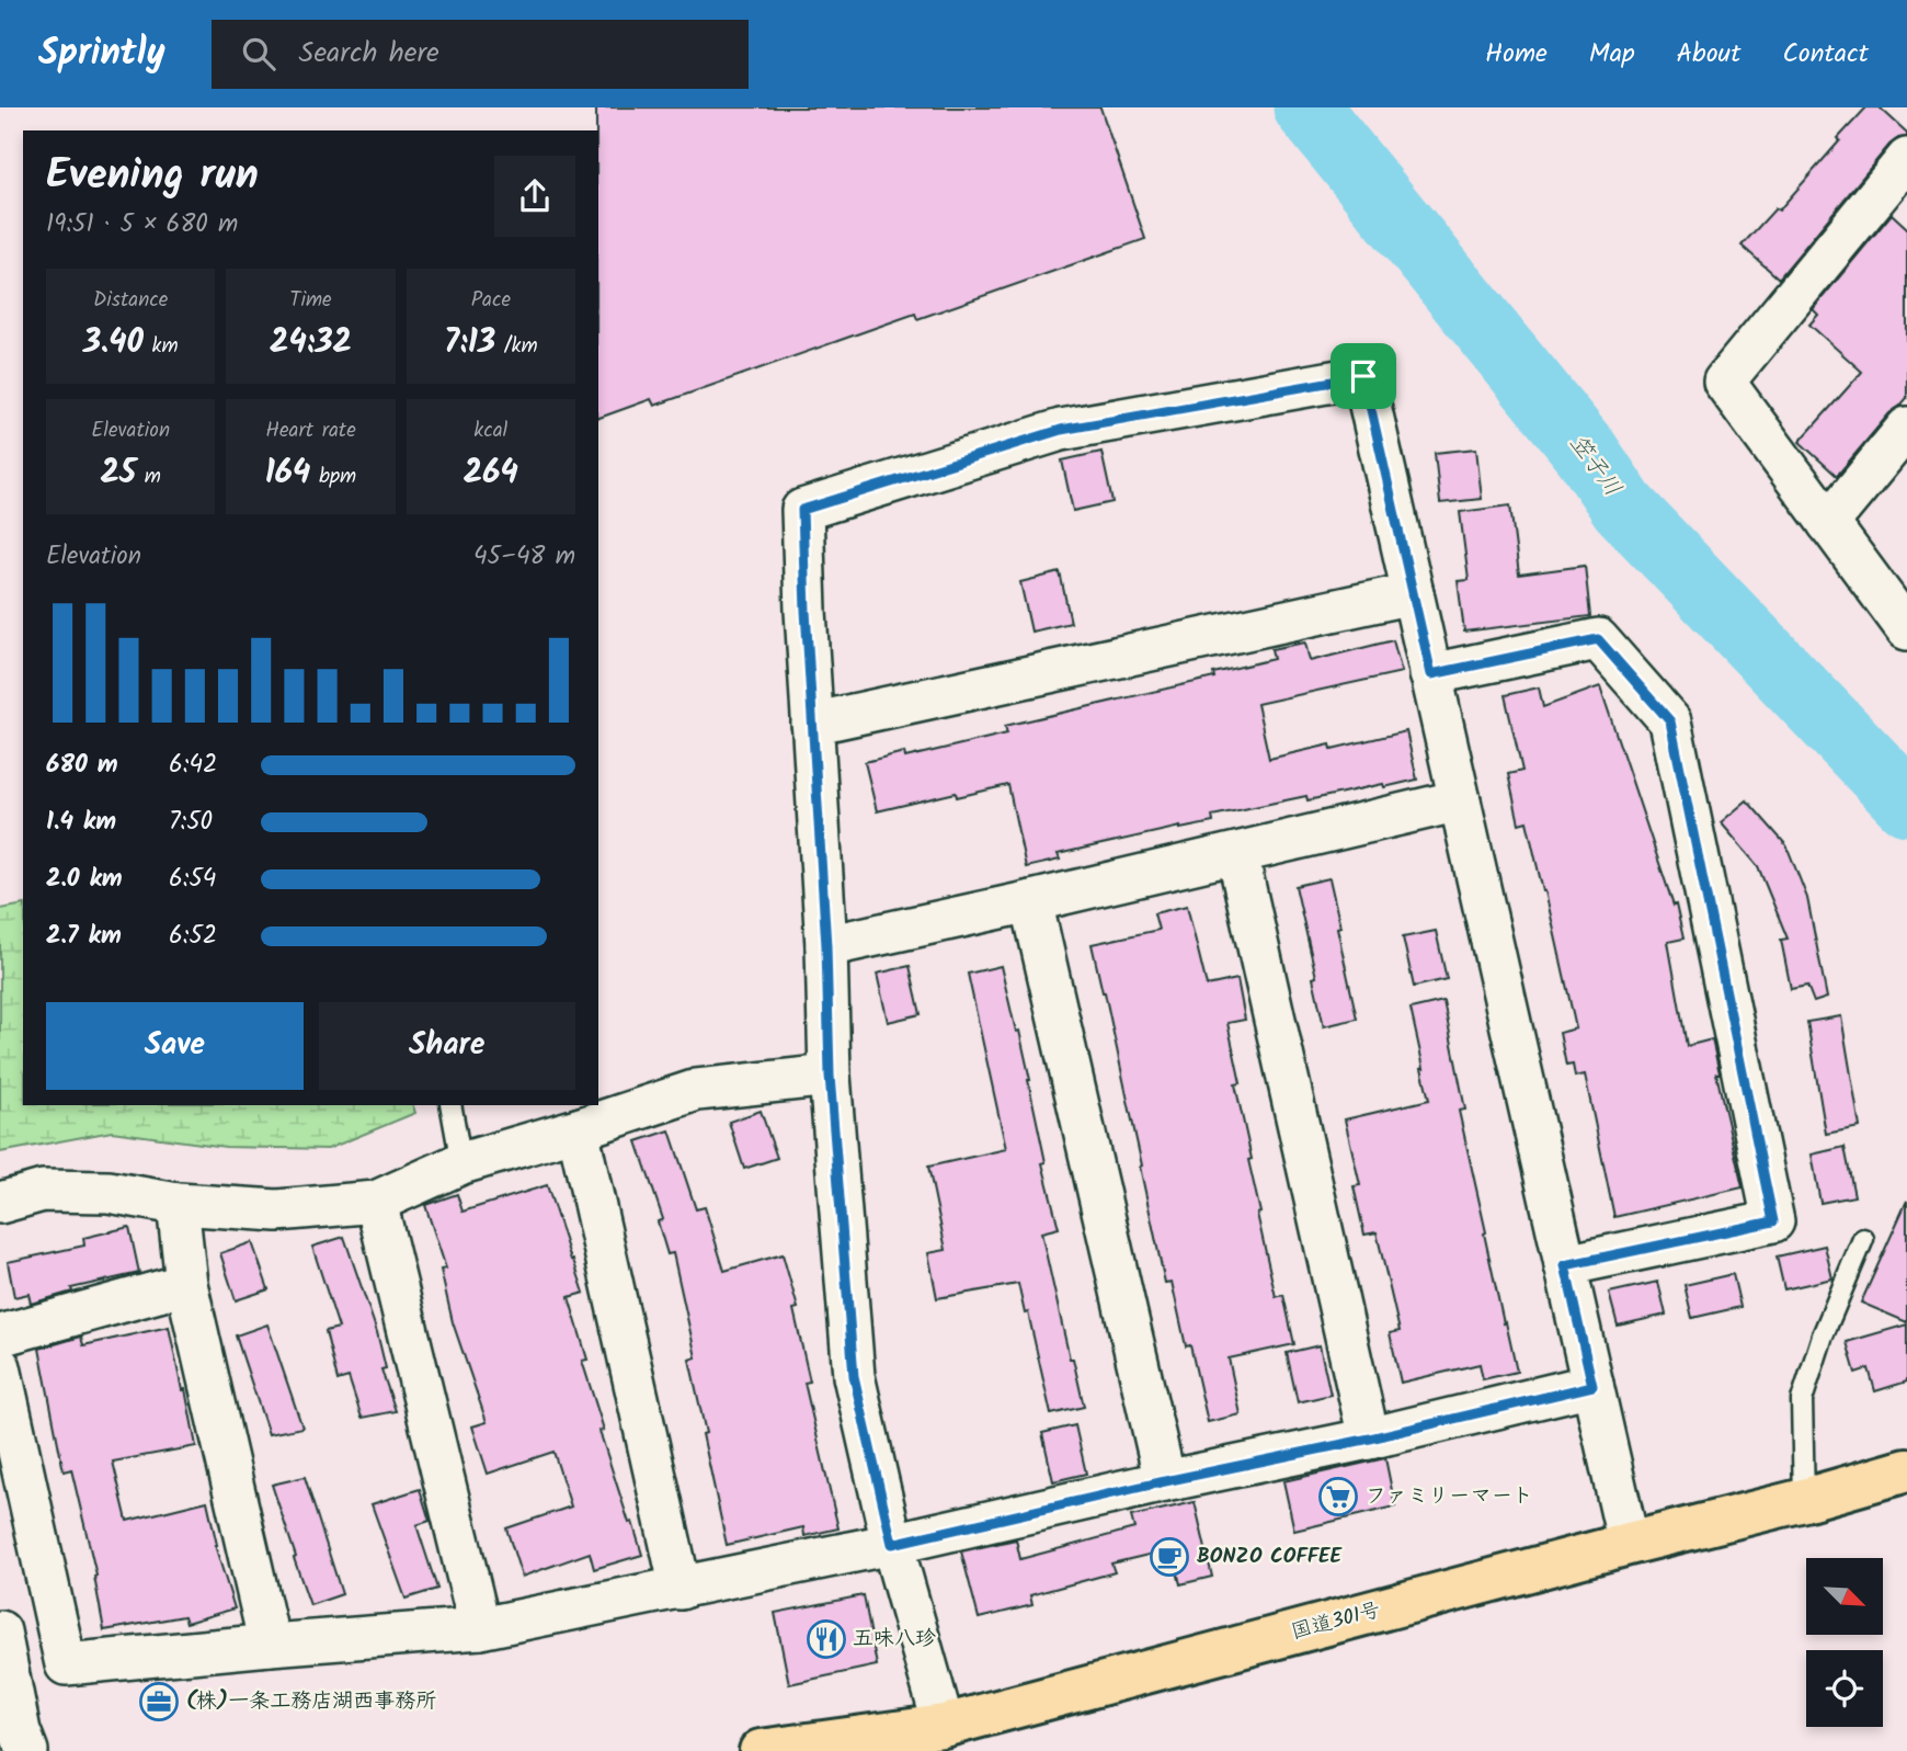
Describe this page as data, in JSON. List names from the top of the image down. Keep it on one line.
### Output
{"streets":{"highway":["国道301号"]},"water":["笠子川"],"places":{"supermarket":["ファミリーマート"],"cafe":["BONZO COFFEE"],"restaurant":["五味八珍"],"office":["(株)一条工務店湖西事務所"]},"north":"bottom right","page":{"header":"Sprintly","search":"Search here","nav":["Home","Map","About","Contact"],"heading":["Evening run","19:51 · 5 × 680 m"],"stats":[["Distance","3.40 km"],["Time","24:32"],["Pace","7:13 /km"],["Elevation","25 m"],["Heart rate","164 bpm"],["kcal","264"]],"chart":["Elevation","45–48 m"],"list":[{"name":"680 m","note":"6:42"},{"name":"1.4 km","note":"7:50"},{"name":"2.0 km","note":"6:54"},{"name":"2.7 km","note":"6:52"}],"buttons":["Save","Share"]}}
